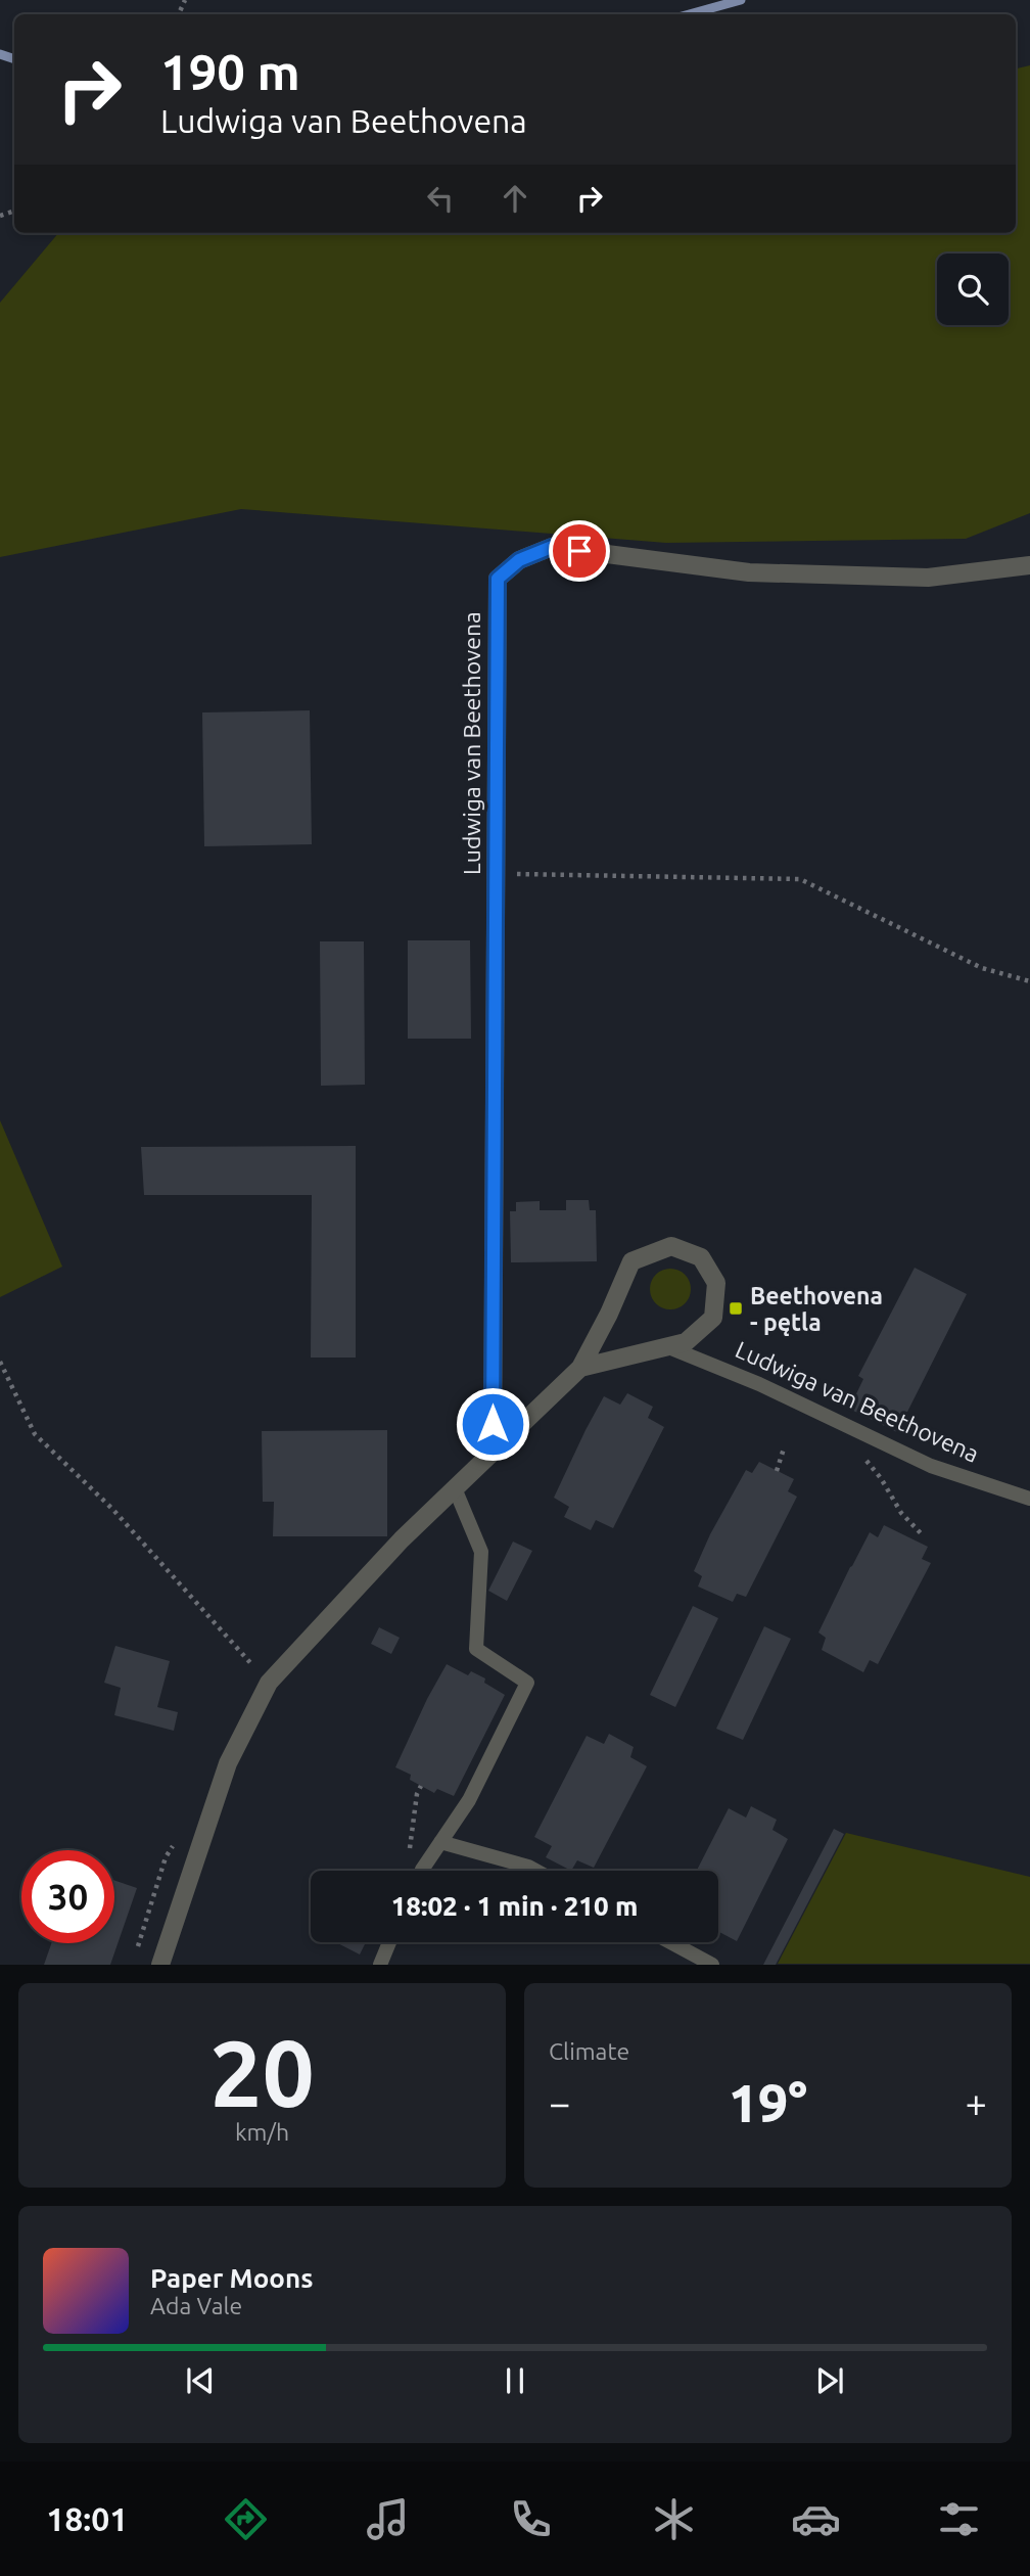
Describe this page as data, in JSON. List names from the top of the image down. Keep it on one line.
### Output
{"streets":{"street":["Ludwiga van Beethovena"]},"places":{"transit":["Beethovena - pętla"]},"page":{"turn":["190 m","Ludwiga van Beethovena"],"limit":"30","trip":"18:02 · 1 min · 210 m","tile":[["20","km/h"],"Climate"],"heat":["−","19°","+"],"song":["Paper Moons","Ada Vale"],"tabs":"18:01"}}
